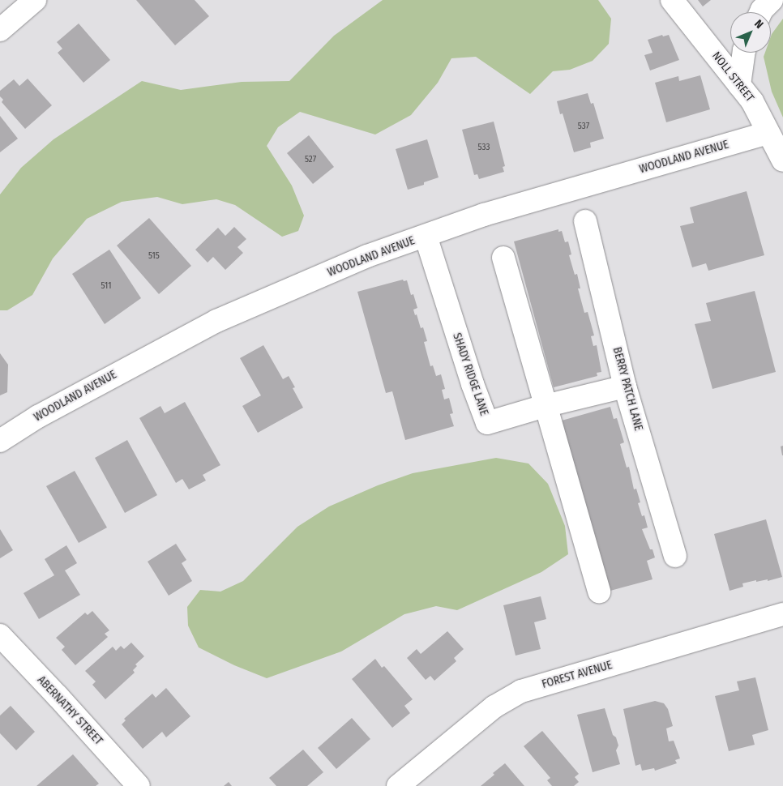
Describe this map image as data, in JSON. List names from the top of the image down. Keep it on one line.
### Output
{"streets":{"street":["NOLL STREET","WOODLAND AVENUE","SHADY RIDGE LANE","BERRY PATCH LANE","FOREST AVENUE","ABERNATHY STREET"]},"crossings":[["NOLL STREET","WOODLAND AVENUE"],["WOODLAND AVENUE","SHADY RIDGE LANE"],["SHADY RIDGE LANE","BERRY PATCH LANE"]],"house_numbers":["537","533","527","515","511"],"north":"top right"}
